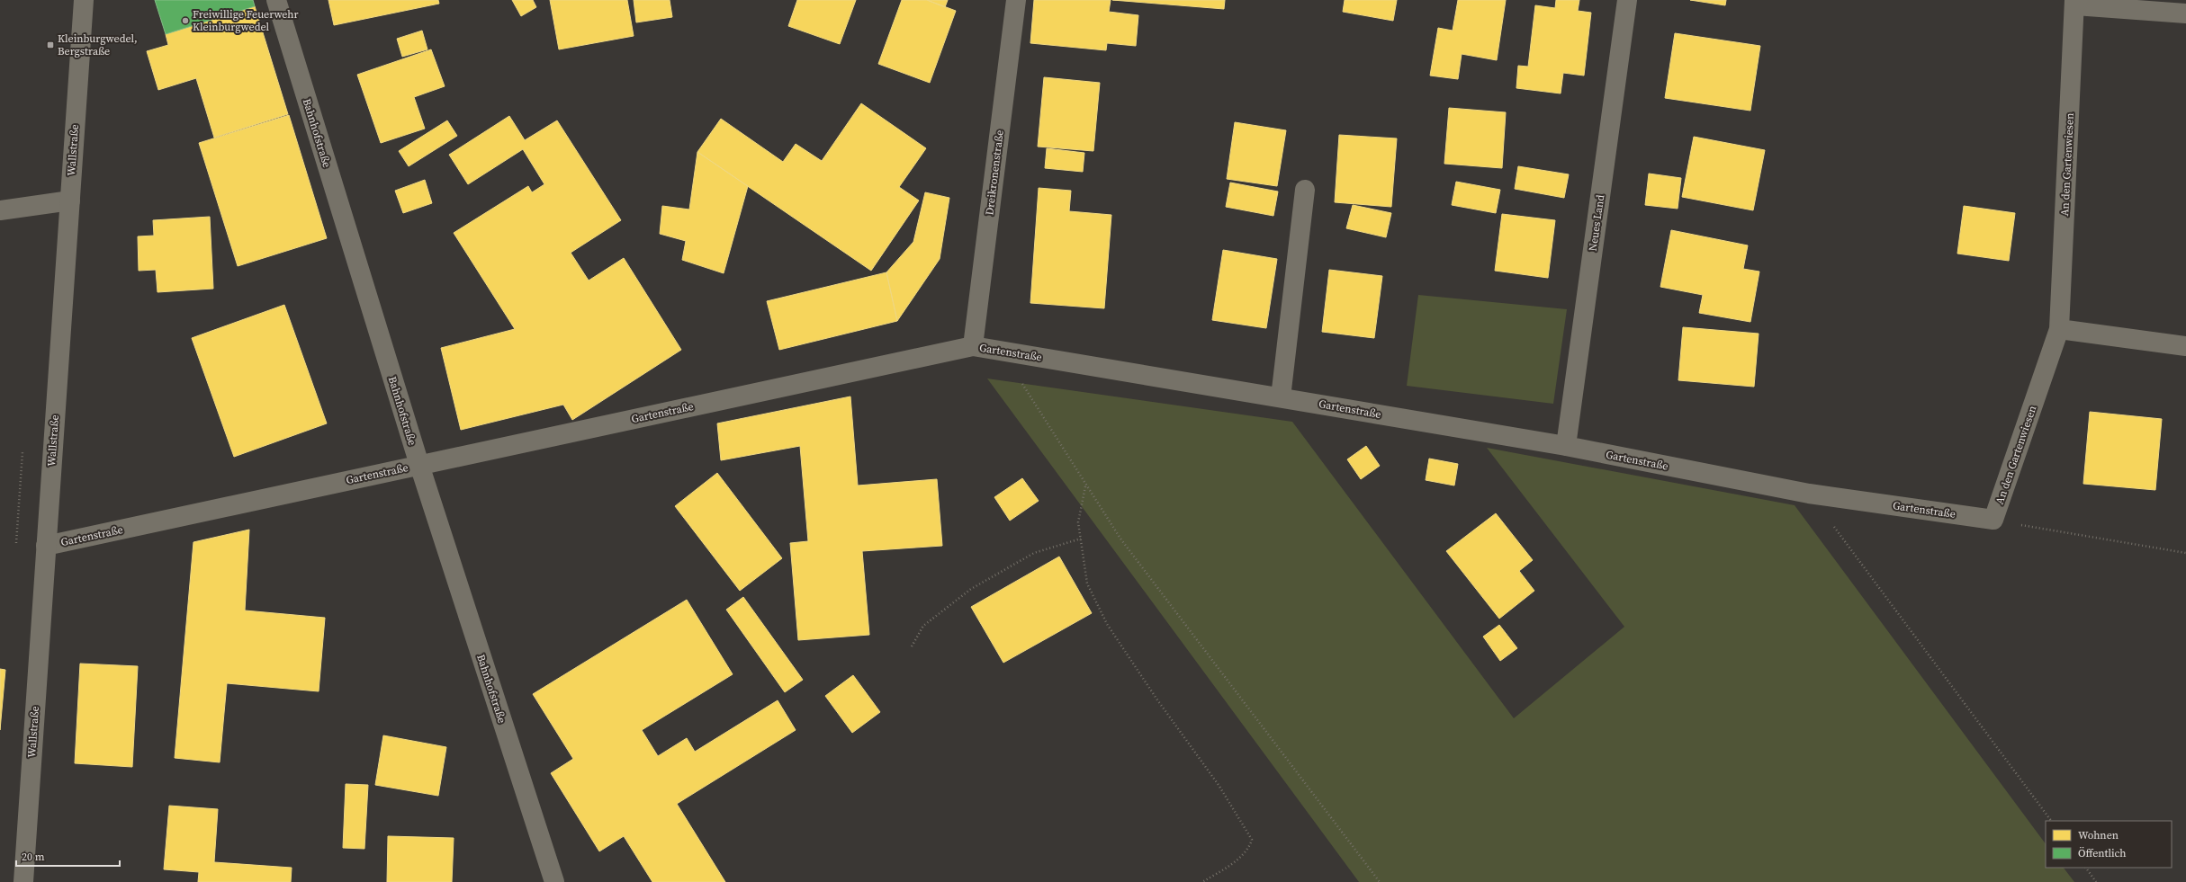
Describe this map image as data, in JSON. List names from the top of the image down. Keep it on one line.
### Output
{"streets":{"street":["Bahnhofstraße","Wallstraße","An den Gartenwiesen","Dreikronenstraße","Neues Land","Gartenstraße"]},"crossings":[["Bahnhofstraße","Gartenstraße"],["Wallstraße","Gartenstraße"],["An den Gartenwiesen","Gartenstraße"],["Dreikronenstraße","Gartenstraße"],["Neues Land","Gartenstraße"]],"places":{"other":["Freiwillige Feuerwehr Kleinburgwedel"],"transit":["Kleinburgwedel, Bergstraße"]},"legend":["Wohnen","Öffentlich"],"scale_bar":"20 m"}
